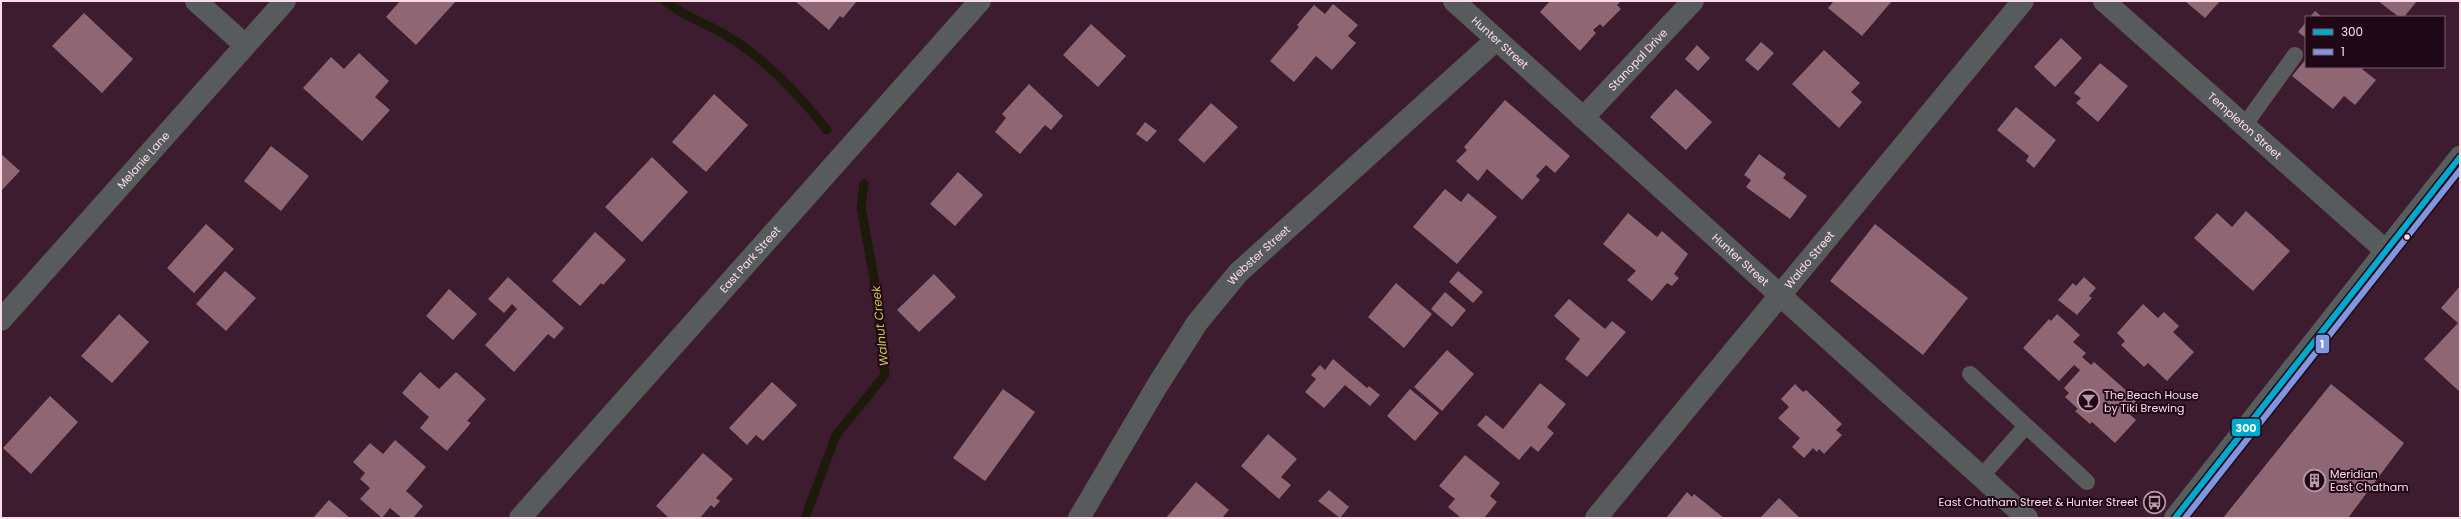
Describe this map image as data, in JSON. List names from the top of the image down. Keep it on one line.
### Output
{"streets":{"street":["Hunter Street","Stanopal Drive","Templeton Street","Melanie Lane","Webster Street","East Park Street","Waldo Street"]},"crossings":[["Hunter Street","Stanopal Drive"],["Hunter Street","Webster Street"],["Hunter Street","Waldo Street"]],"water":["Walnut Creek"],"places":{"bar":["The Beach House by Tiki Brewing"],"building":["Meridian East Chatham"],"bus stop":["East Chatham Street & Hunter Street"]},"lines":["transit line 300","transit line 1"],"legend":["300","1"]}
